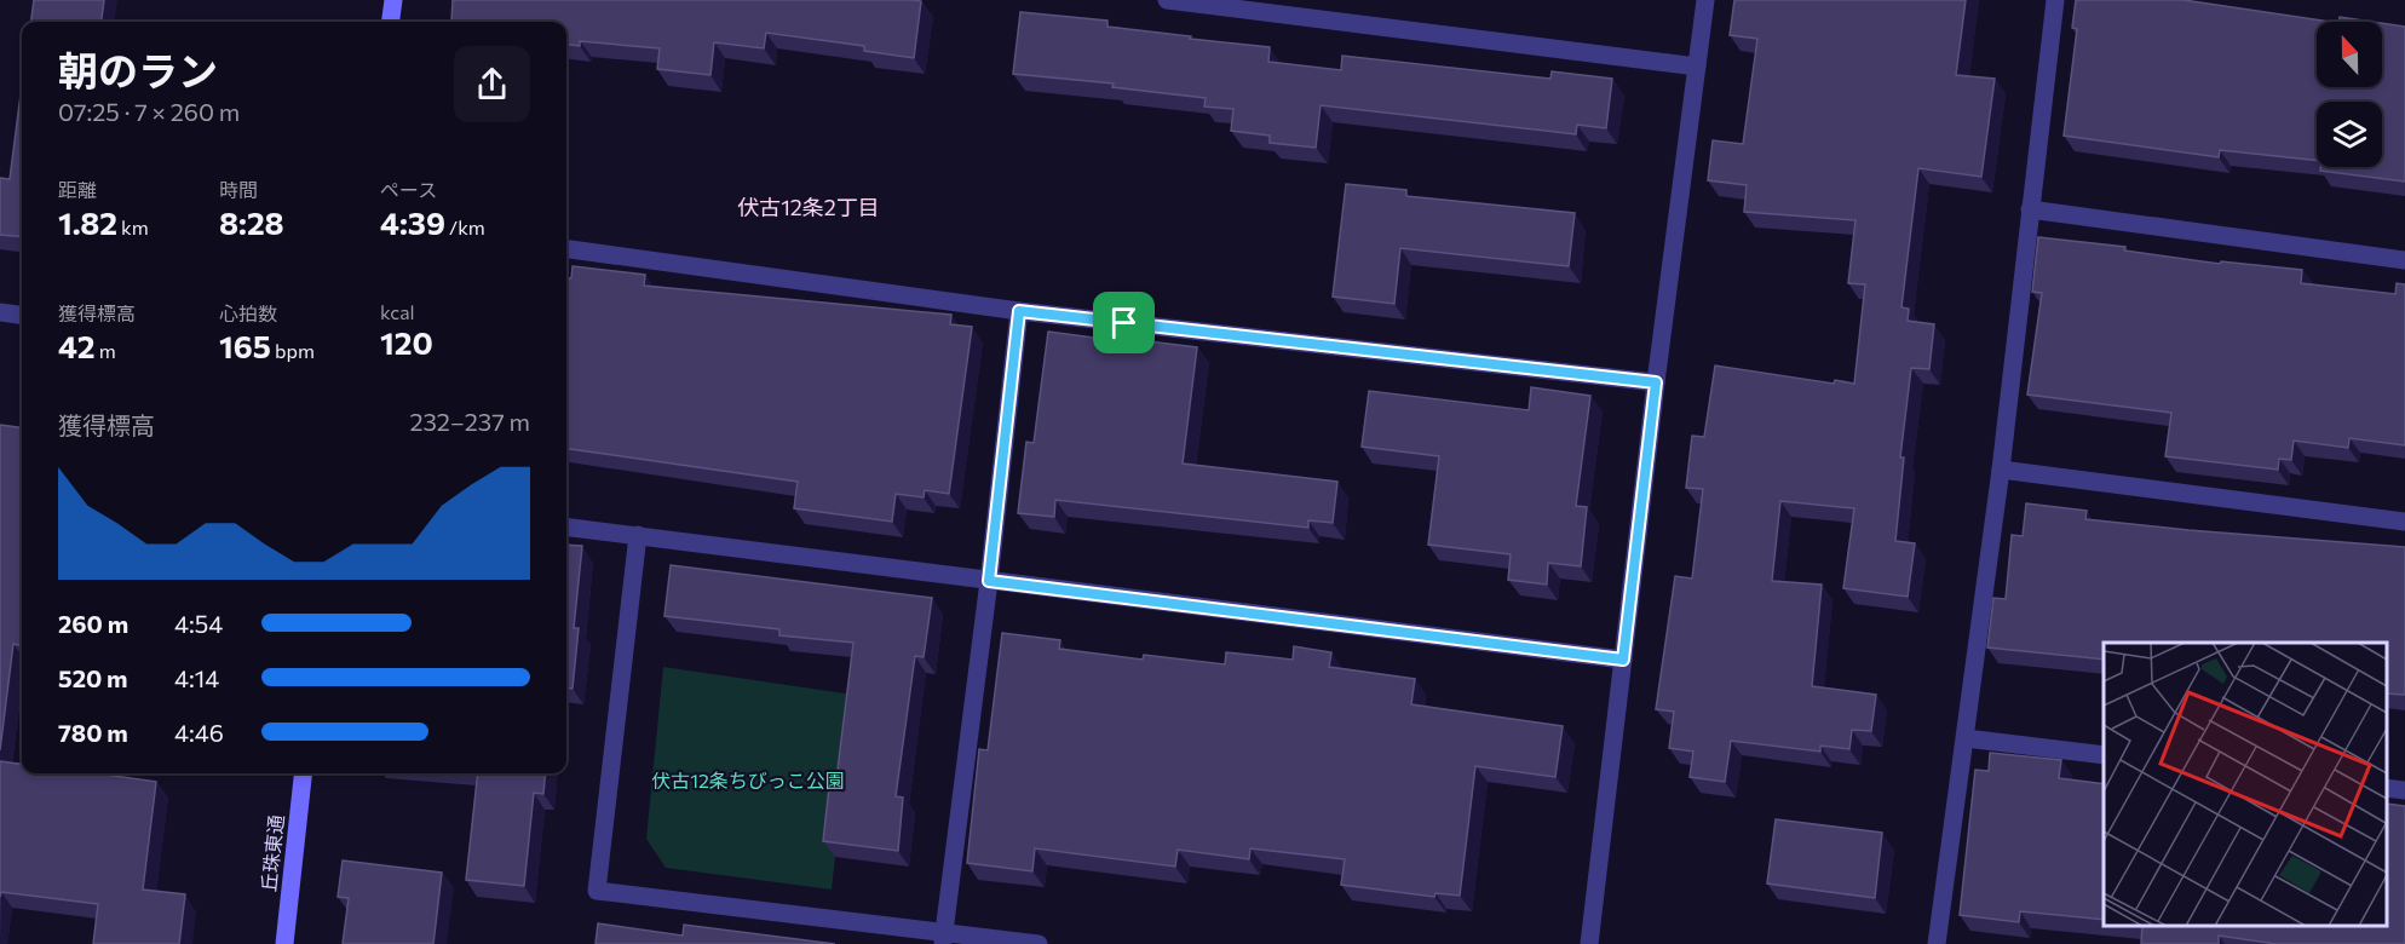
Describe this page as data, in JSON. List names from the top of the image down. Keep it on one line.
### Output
{"streets":{"street":["丘珠東通"]},"districts":["伏古12条2丁目"],"parks":["伏古12条ちびっこ公園"],"north":"top","page":{"heading":["朝のラン","07:25 · 7 × 260 m"],"stats":[["距離","1.82 km"],["時間","8:28"],["ペース","4:39 /km"],["獲得標高","42 m"],["心拍数","165 bpm"],["kcal","120"]],"chart":["獲得標高","232–237 m"],"list":[{"name":"260 m","note":"4:54"},{"name":"520 m","note":"4:14"},{"name":"780 m","note":"4:46"}]}}
